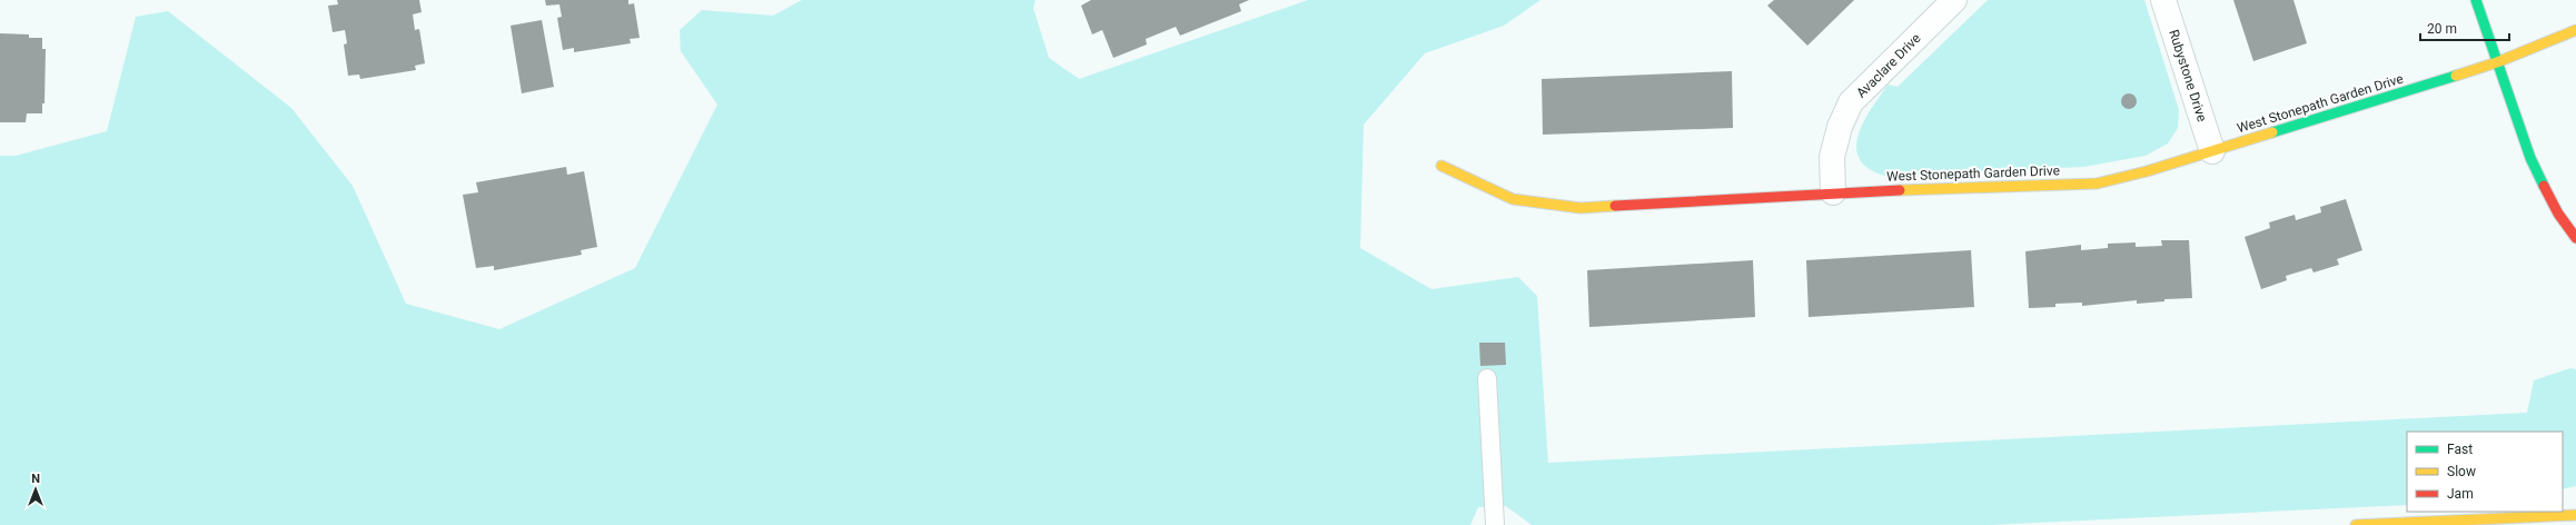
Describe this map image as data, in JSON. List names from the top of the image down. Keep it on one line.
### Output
{"streets":{"street":["Avaclare Drive","Rubystone Drive","West Stonepath Garden Drive"]},"crossings":[["Avaclare Drive","West Stonepath Garden Drive"],["Rubystone Drive","West Stonepath Garden Drive"]],"legend":["Fast","Slow","Jam"],"scale_bar":"20 m","north":"top"}
